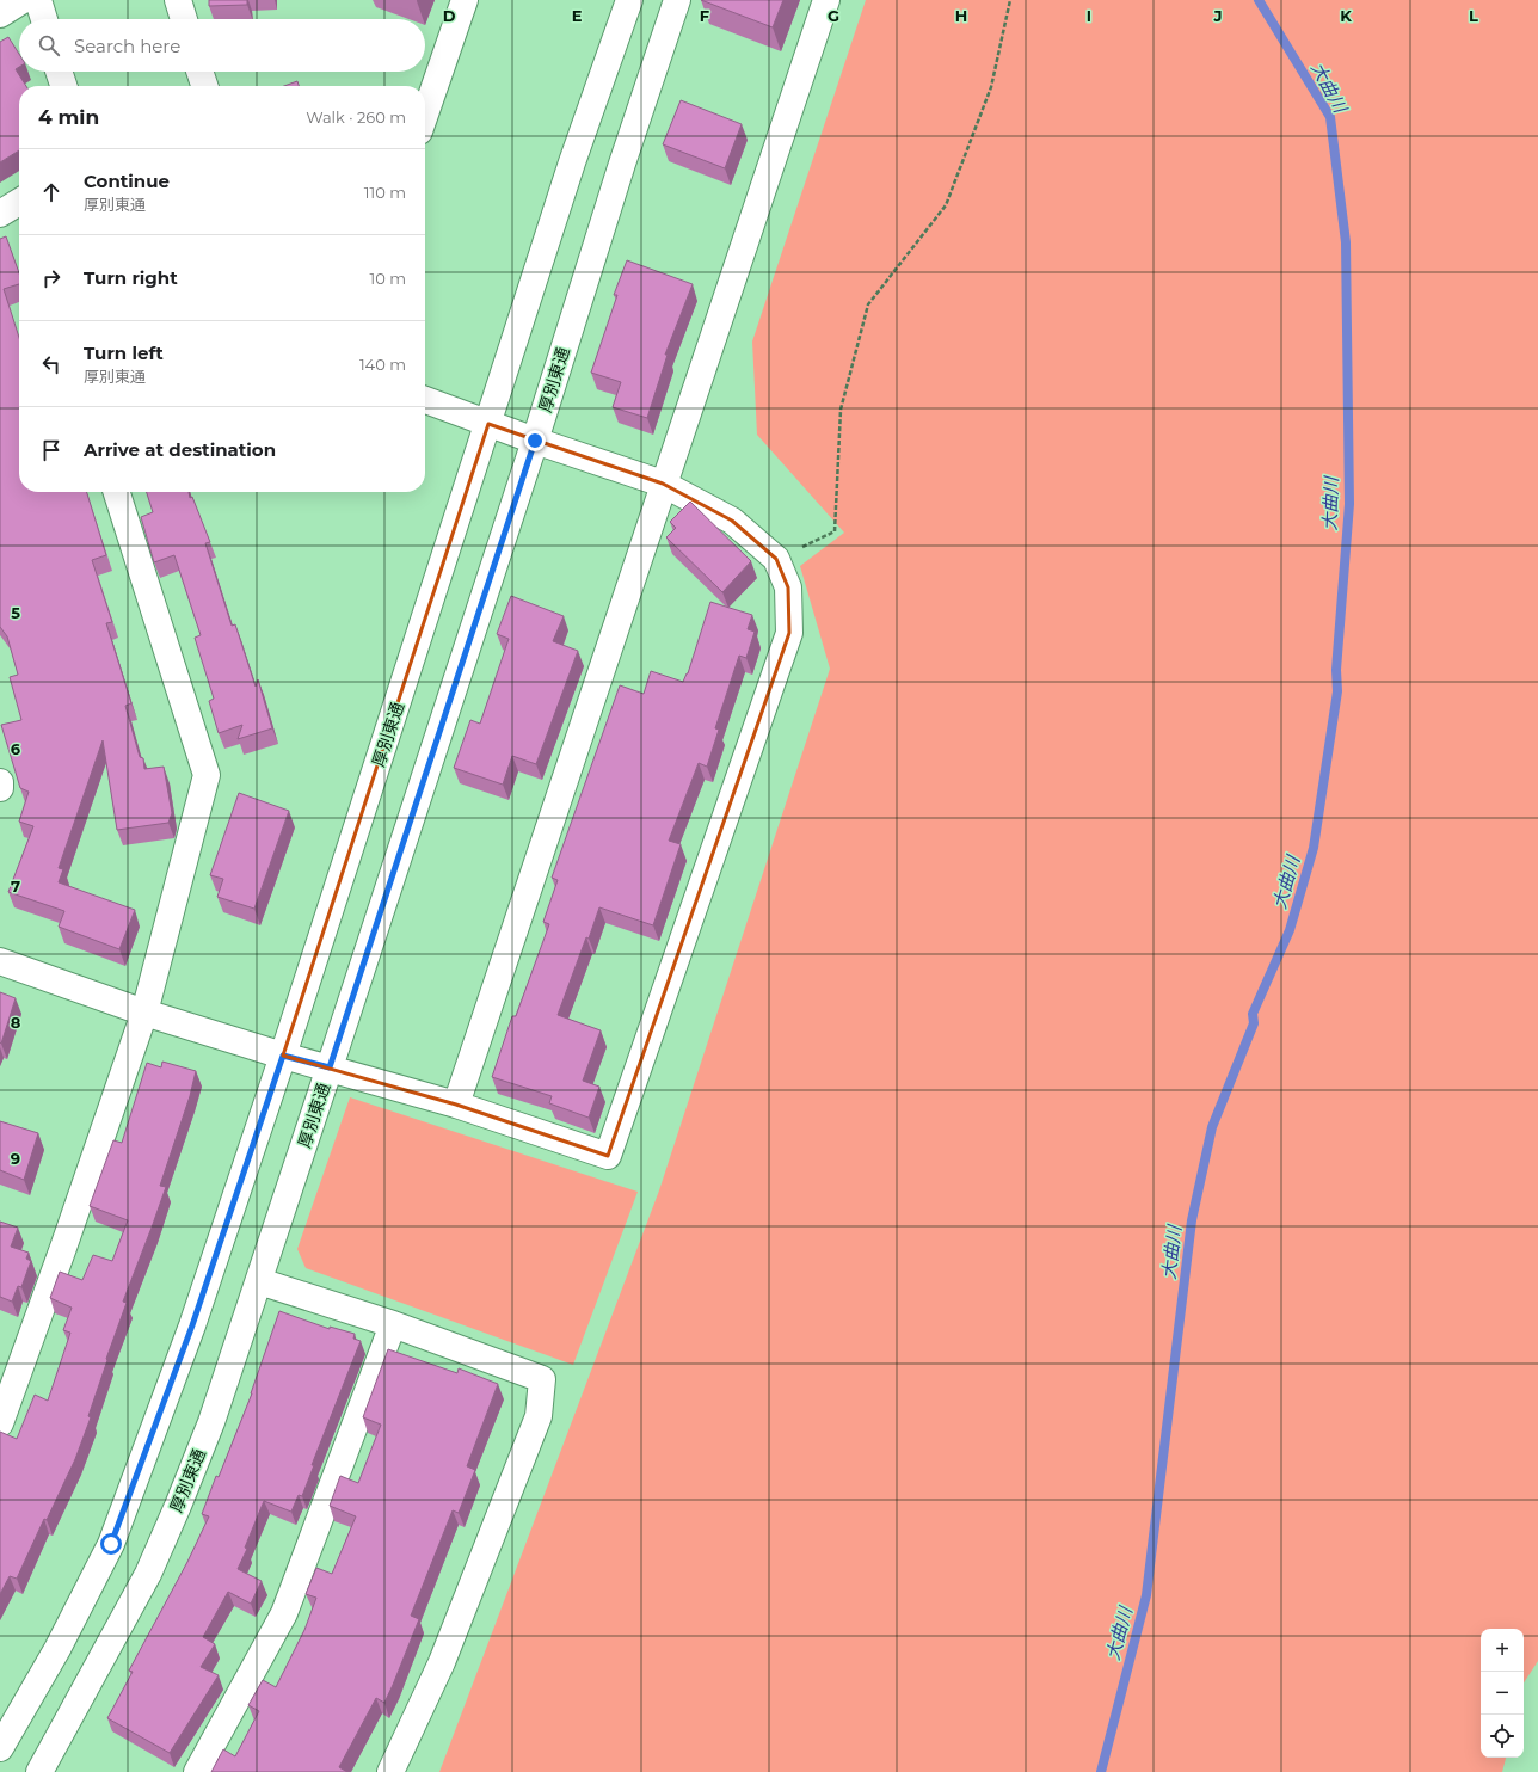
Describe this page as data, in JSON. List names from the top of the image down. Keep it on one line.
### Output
{"streets":{"street":["厚別東通"]},"water":["大曲川"],"page":{"search":"Search here","heading":["4 min","Walk · 260 m"],"list":[["Continue","厚別東通","110 m"],["Turn right","10 m"],["Turn left","厚別東通","140 m"],"Arrive at destination"],"map_buttons":["+","−"]},"grid":{"columns":["D","E","F","G","H","I","J","K","L"],"rows":["5","6","7","8","9"]}}
